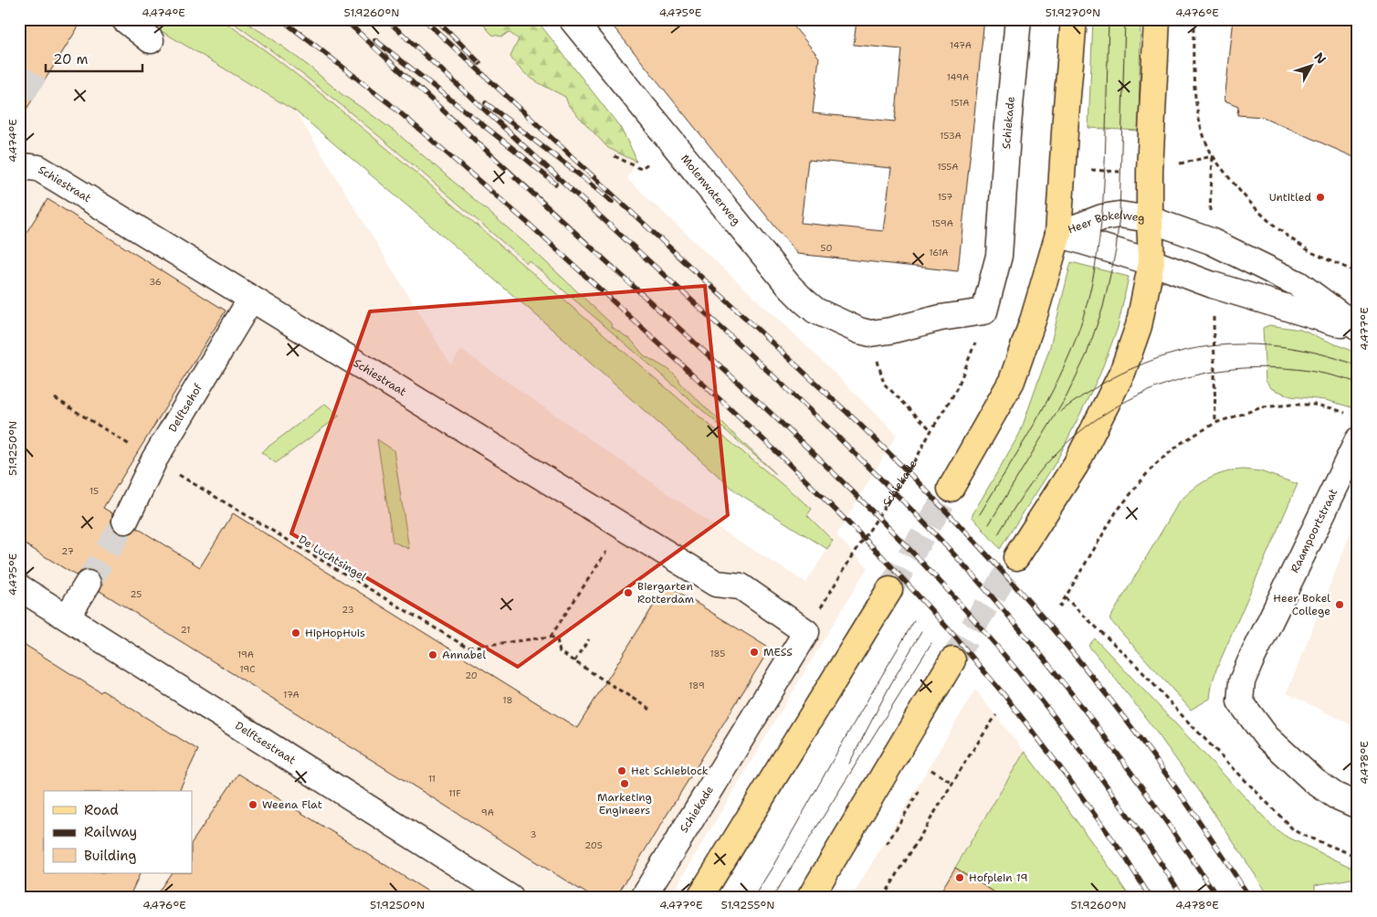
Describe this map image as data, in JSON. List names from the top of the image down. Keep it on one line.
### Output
{"streets":{"street":["Schiekade","Schiestraat","Molenwaterweg","Heer Bokelweg","Delftsehof","Raampoortstraat","Delftsestraat"],"path":["De Luchtsingel"]},"crossings":[["Schiekade","Schiestraat"],["Schiestraat","Delftsehof"],["Delftsehof","De Luchtsingel"]],"places":["Untitled","Biergarten Rotterdam","Heer Bokel College","HipHopHuis","MESS","Annabel","Het Schieblock","Marketing Engineers","Weena Flat","Hofplein 19"],"house_numbers":["147A","149A","151A","153A","155A","157","159A","50","161A","36","15","27","25","23","21","185","19A","19C","20","189","17A","18","11","11F","9A","3","205"],"legend":["Road","Railway","Building"],"scale_bar":"20 m","north":"top right","coordinates":["4.474°E","51.9260°N","4.475°E","51.9270°N","4.476°E","4.477°E","51.9250°N","4.478°E","51.9255°N"]}
